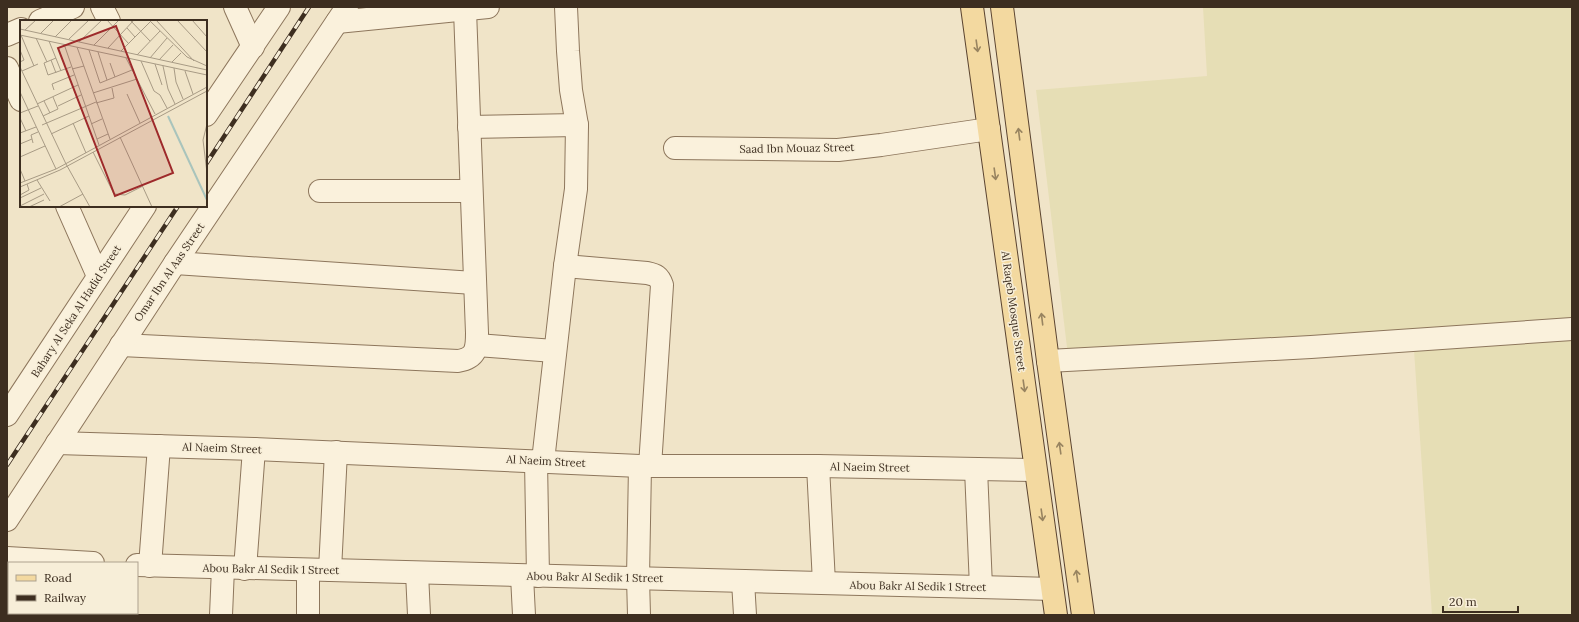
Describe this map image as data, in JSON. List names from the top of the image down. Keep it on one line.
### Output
{"streets":{"main road":["Al Raqeb Mosque Street"],"street":["Saad Ibn Mouaz Street","Omar Ibn Al Aas Street","Bahary Al Seka Al Hadid Street","Al Naeim Street","Abou Bakr Al Sedik 1 Street"]},"crossings":[["Saad Ibn Mouaz Street","Al Raqeb Mosque Street"],["Omar Ibn Al Aas Street","Al Naeim Street"],["Al Raqeb Mosque Street","Al Naeim Street"],["Al Raqeb Mosque Street","Abou Bakr Al Sedik 1 Street"]],"legend":["Road","Railway"],"scale_bar":"20 m"}
